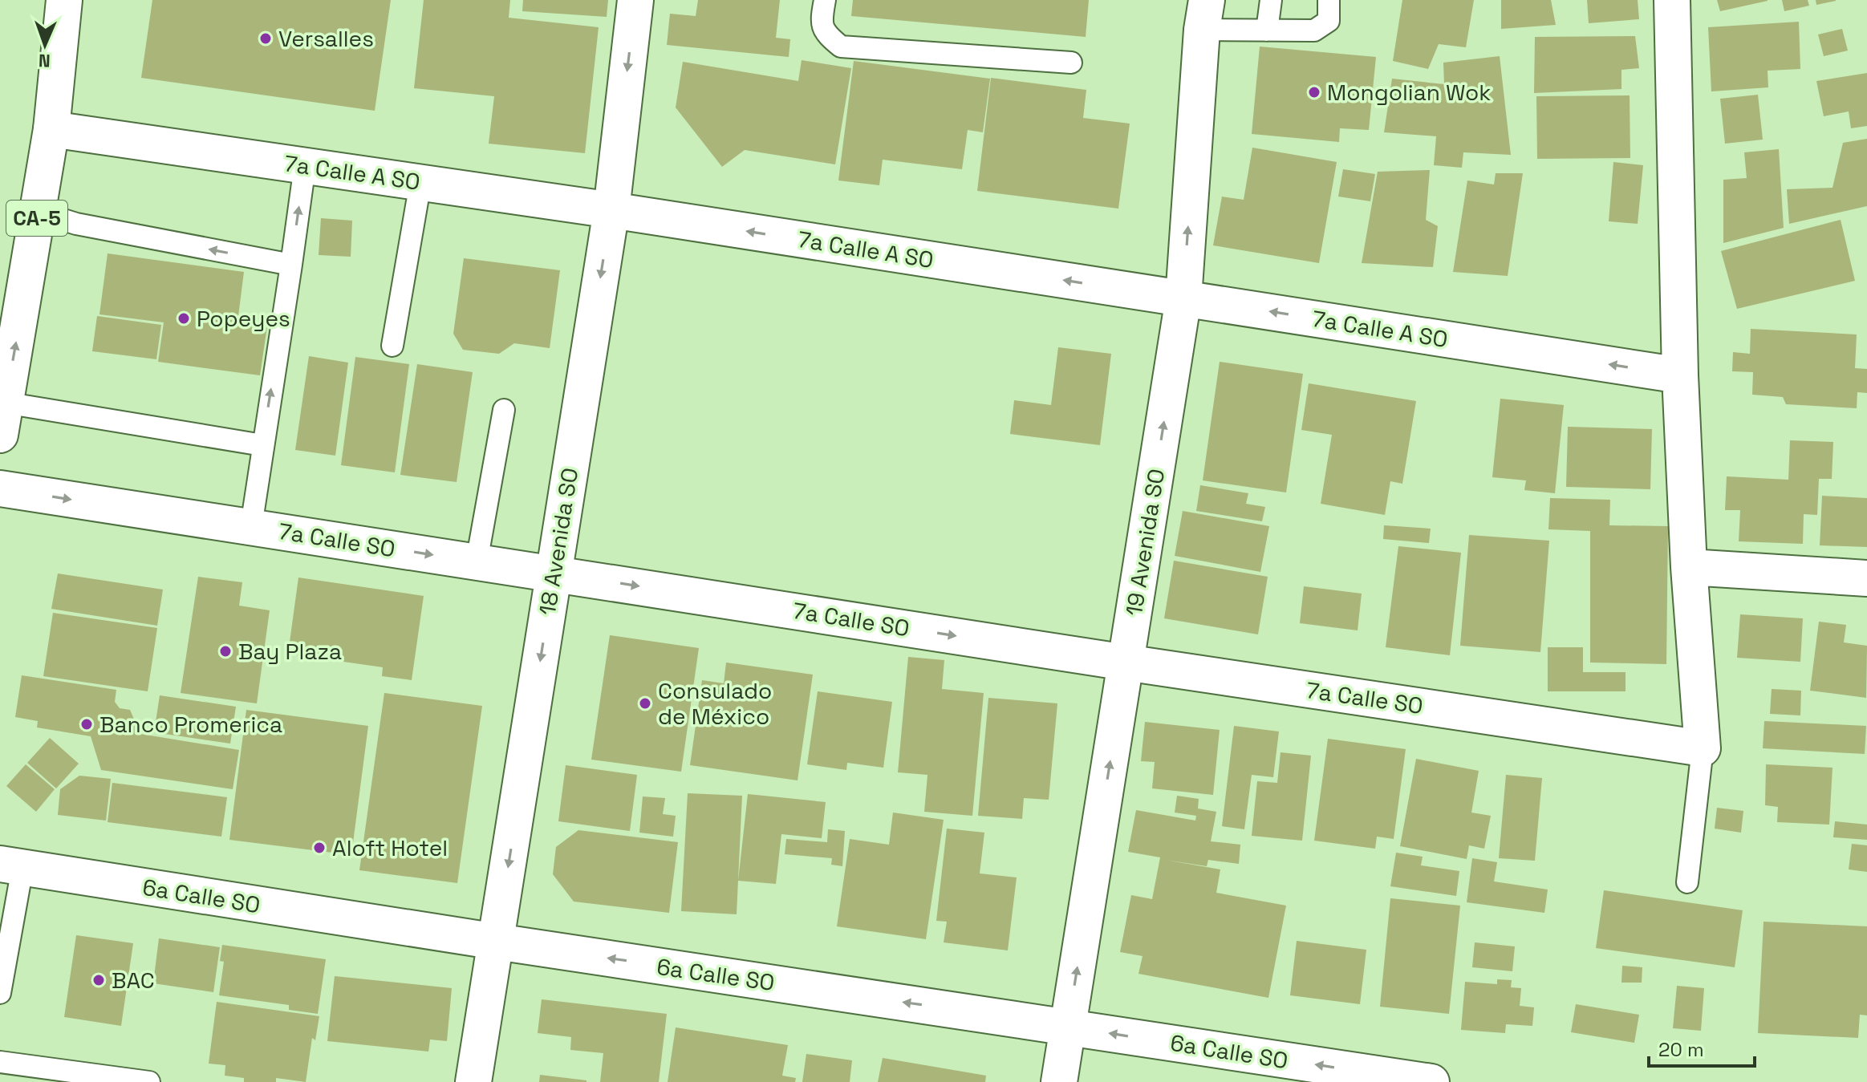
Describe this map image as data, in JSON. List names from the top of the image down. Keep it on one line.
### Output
{"streets":{"main road":["7a Calle A SO","CA-5","7a Calle SO","18 Avenida SO","19 Avenida SO","6a Calle SO"]},"crossings":[["7a Calle A SO","CA-5"],["7a Calle A SO","18 Avenida SO"],["7a Calle A SO","19 Avenida SO"],["7a Calle SO","18 Avenida SO"],["7a Calle SO","19 Avenida SO"],["18 Avenida SO","6a Calle SO"],["19 Avenida SO","6a Calle SO"]],"one_way":["7a Calle A SO","7a Calle SO","18 Avenida SO","19 Avenida SO","6a Calle SO"],"places":["Versalles","Mongolian Wok","Popeyes","Bay Plaza","Consulado de México","Banco Promerica","Aloft Hotel","BAC"],"scale_bar":"20 m","north":"bottom"}
